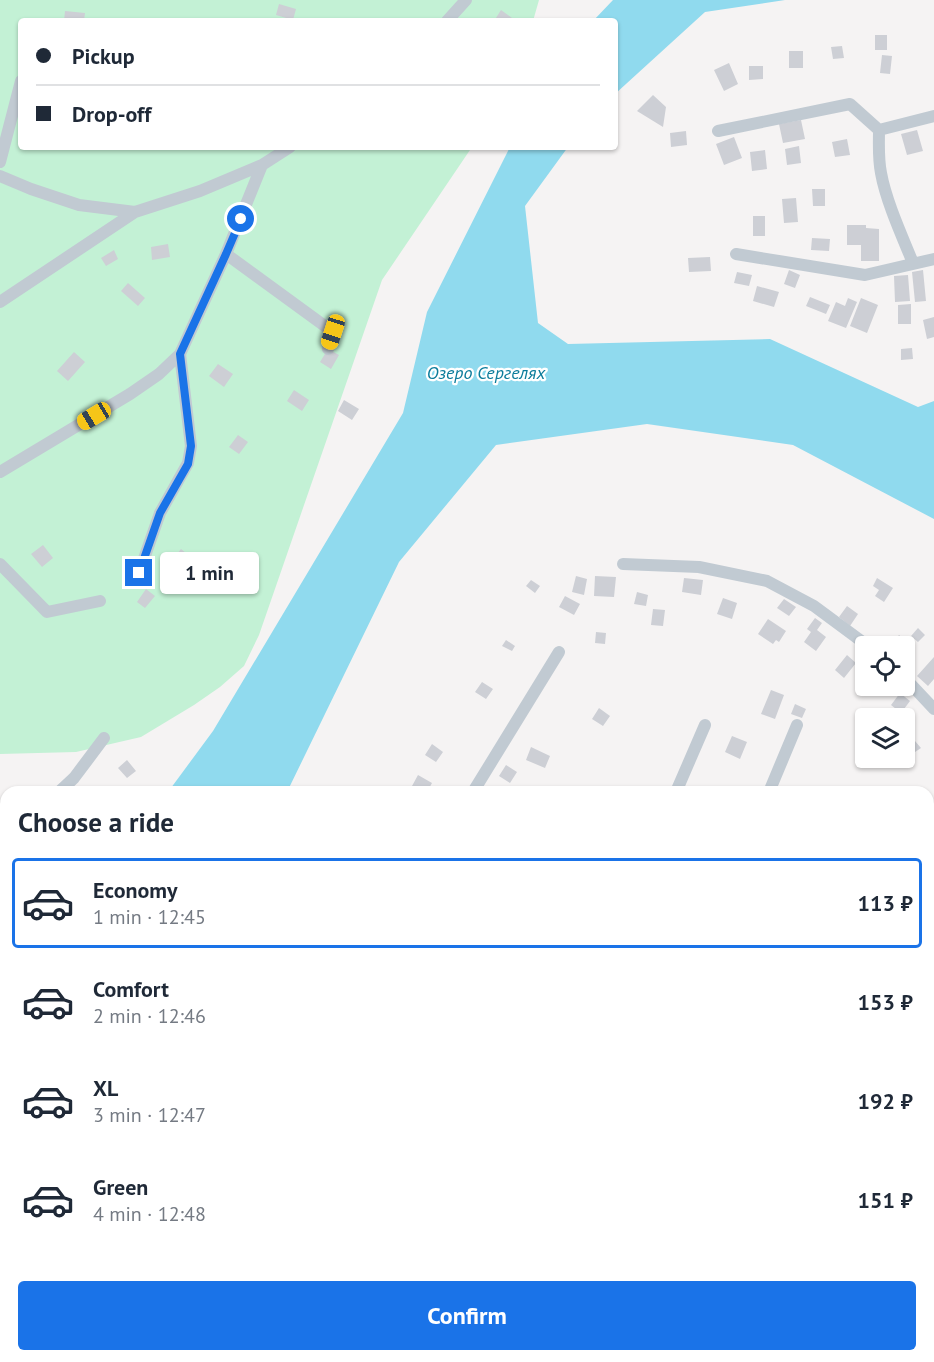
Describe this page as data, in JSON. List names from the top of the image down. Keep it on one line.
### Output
{"water":["Озеро Сергелях"],"page":{"banner":["Pickup","Drop-off"],"bubble":"1 min","heading":"Choose a ride","list":[{"name":"Economy","note":"1 min · 12:45","value":"113 ₽"},{"name":"Comfort","note":"2 min · 12:46","value":"153 ₽"},{"name":"XL","note":"3 min · 12:47","value":"192 ₽"},{"name":"Green","note":"4 min · 12:48","value":"151 ₽"}],"buttons":"Confirm"}}
